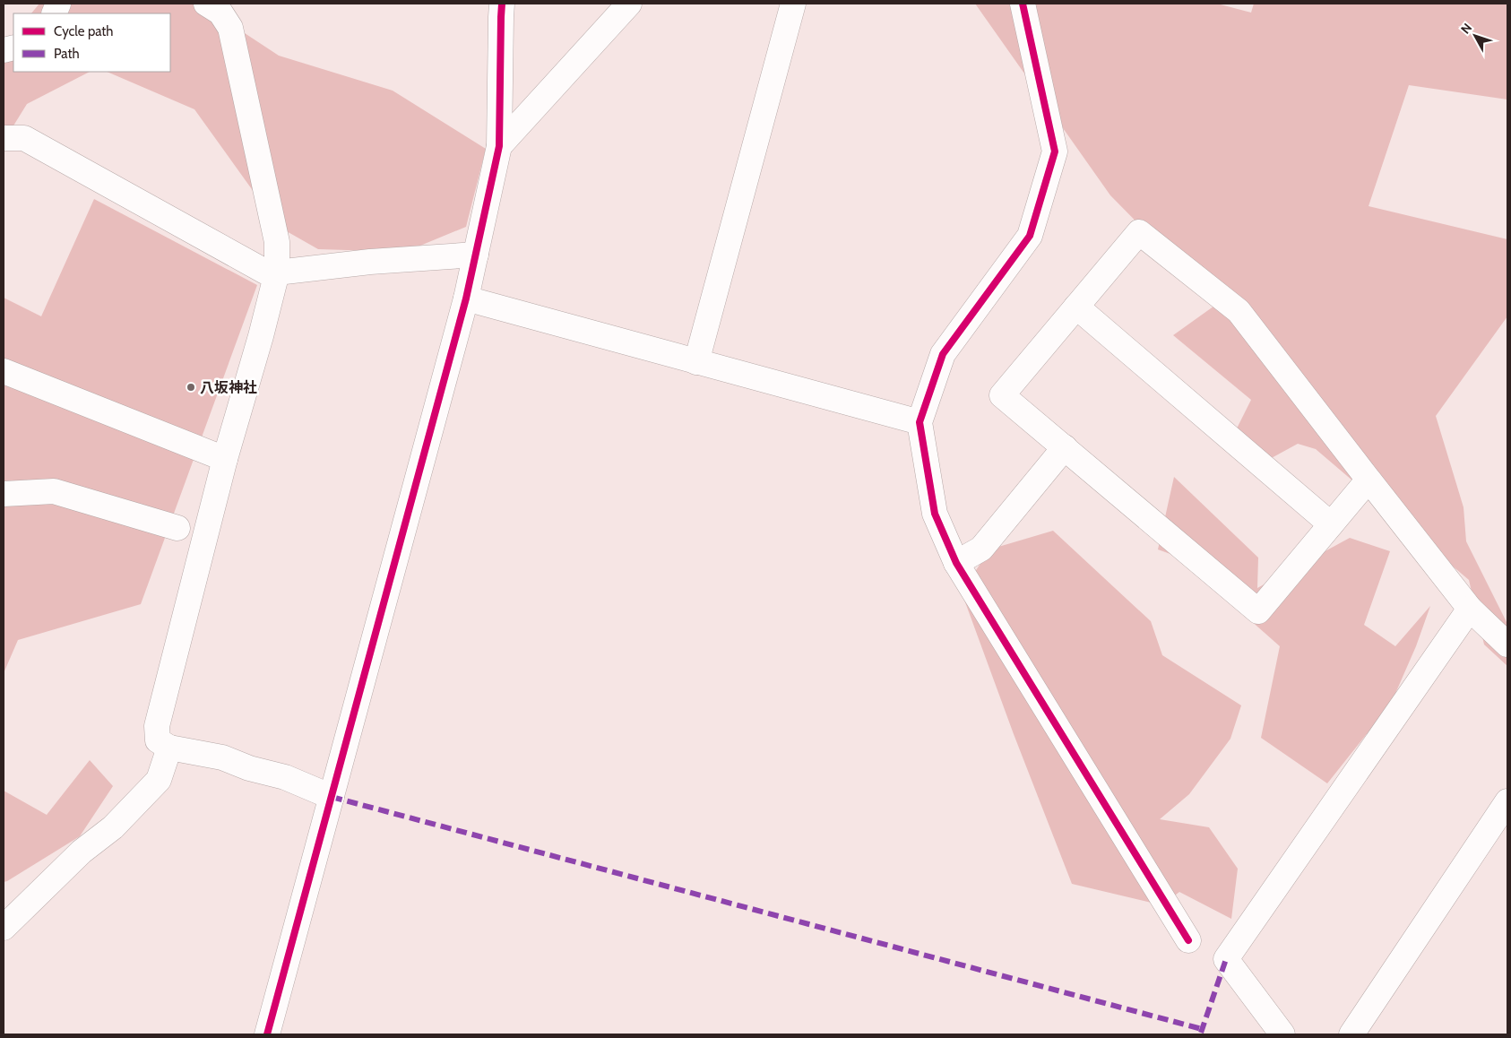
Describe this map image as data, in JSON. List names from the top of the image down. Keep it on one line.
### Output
{"places":["八坂神社"],"legend":["Cycle path","Path"],"north":"top left"}
